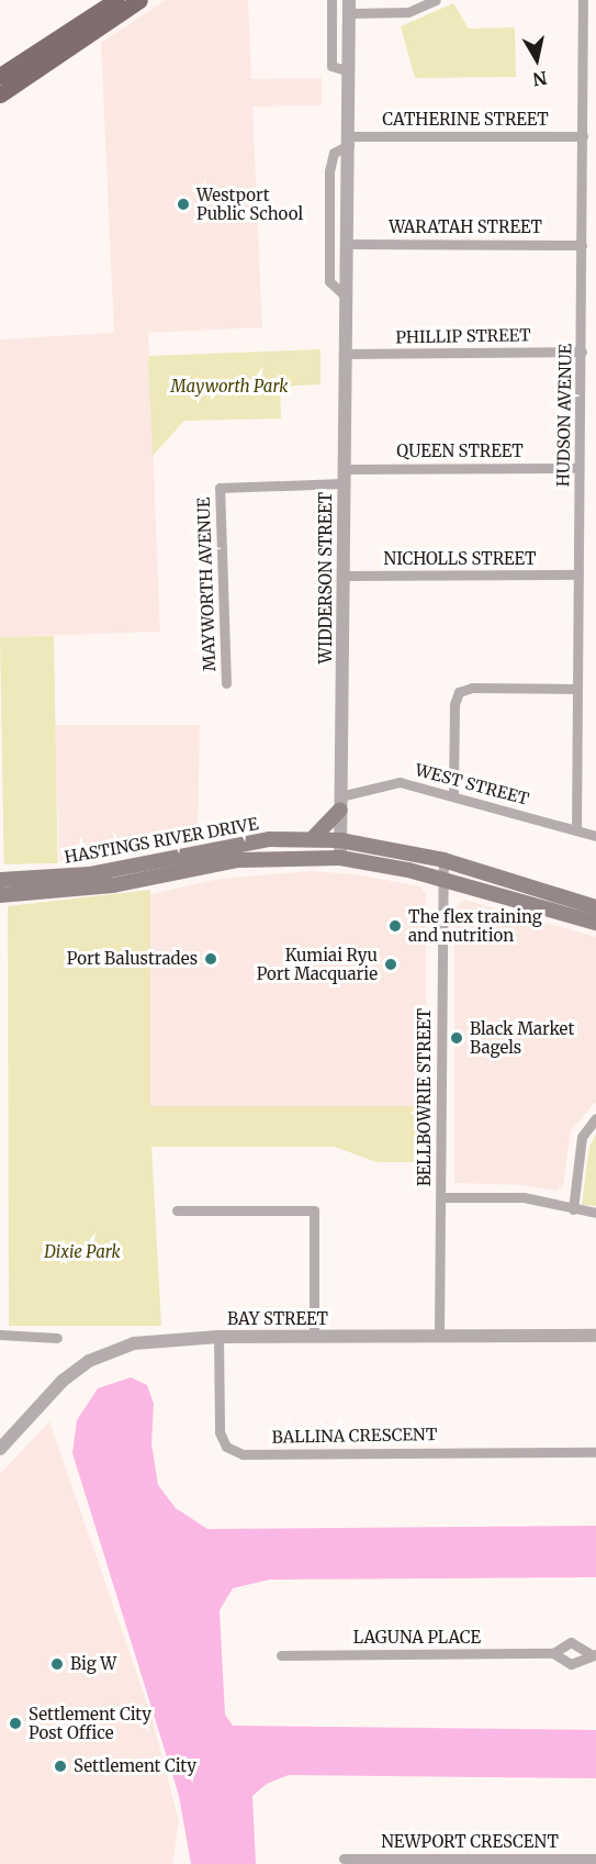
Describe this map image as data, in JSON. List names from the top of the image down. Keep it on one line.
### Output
{"streets":{"main road":["HASTINGS RIVER DRIVE"],"street":["CATHERINE STREET","WARATAH STREET","PHILLIP STREET","HUDSON AVENUE","QUEEN STREET","NICHOLLS STREET","WIDDERSON STREET","MAYWORTH AVENUE","WEST STREET","BELLBOWRIE STREET","BAY STREET","BALLINA CRESCENT","LAGUNA PLACE","NEWPORT CRESCENT"]},"crossings":[["CATHERINE STREET","HUDSON AVENUE"],["CATHERINE STREET","WIDDERSON STREET"],["WARATAH STREET","HUDSON AVENUE"],["WARATAH STREET","WIDDERSON STREET"],["PHILLIP STREET","HUDSON AVENUE"],["PHILLIP STREET","WIDDERSON STREET"],["HUDSON AVENUE","QUEEN STREET"],["HUDSON AVENUE","NICHOLLS STREET"],["HUDSON AVENUE","WEST STREET"],["QUEEN STREET","WIDDERSON STREET"],["QUEEN STREET","MAYWORTH AVENUE"],["NICHOLLS STREET","WIDDERSON STREET"],["WIDDERSON STREET","MAYWORTH AVENUE"],["WIDDERSON STREET","WEST STREET"],["WIDDERSON STREET","HASTINGS RIVER DRIVE"],["HASTINGS RIVER DRIVE","BELLBOWRIE STREET"],["BELLBOWRIE STREET","BAY STREET"],["BAY STREET","BALLINA CRESCENT"]],"parks":["Mayworth Park","Dixie Park"],"places":["Westport Public School","The flex training and nutrition","Port Balustrades","Kumiai Ryu Port Macquarie","Black Market Bagels","Big W","Settlement City Post Office","Settlement City"],"north":"bottom"}
